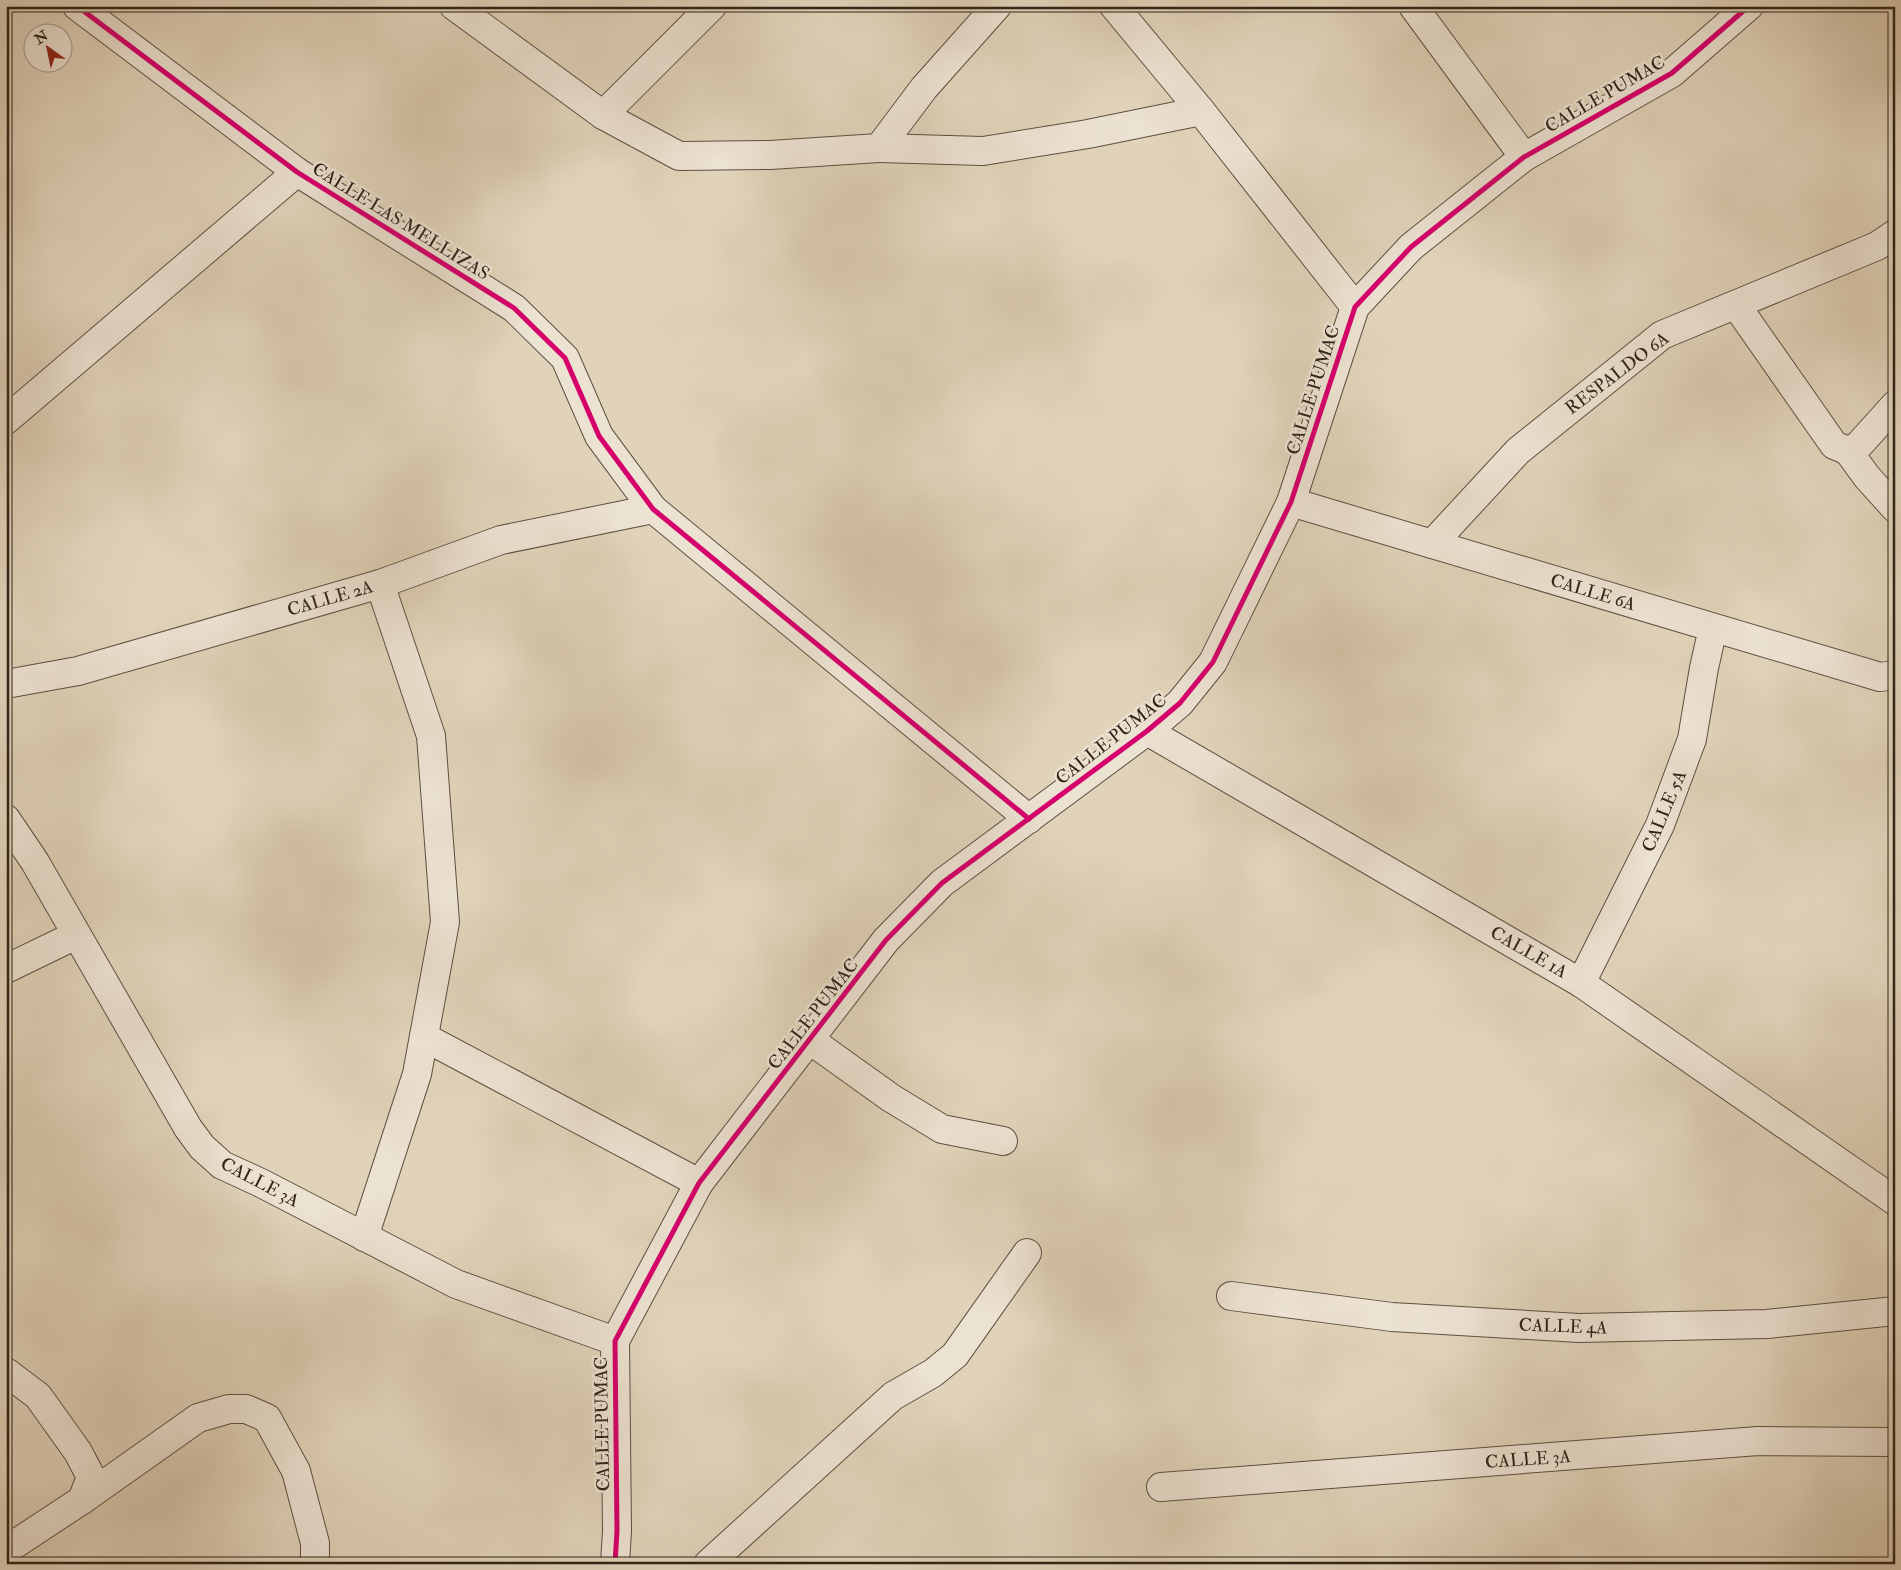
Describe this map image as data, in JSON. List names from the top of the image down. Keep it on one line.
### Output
{"streets":{"street":["CALLE PUMAC","CALLE LAS MELLIZAS","RESPALDO 6A","CALLE 6A","CALLE 2A","CALLE 5A","CALLE 1A","CALLE 3A","CALLE 4A"]},"crossings":[["CALLE PUMAC","CALLE LAS MELLIZAS"],["CALLE PUMAC","CALLE 6A"],["CALLE PUMAC","CALLE 1A"],["CALLE PUMAC","CALLE 3A"],["CALLE LAS MELLIZAS","CALLE 2A"],["RESPALDO 6A","CALLE 6A"],["CALLE 6A","CALLE 5A"],["CALLE 5A","CALLE 1A"]],"north":"top left"}
